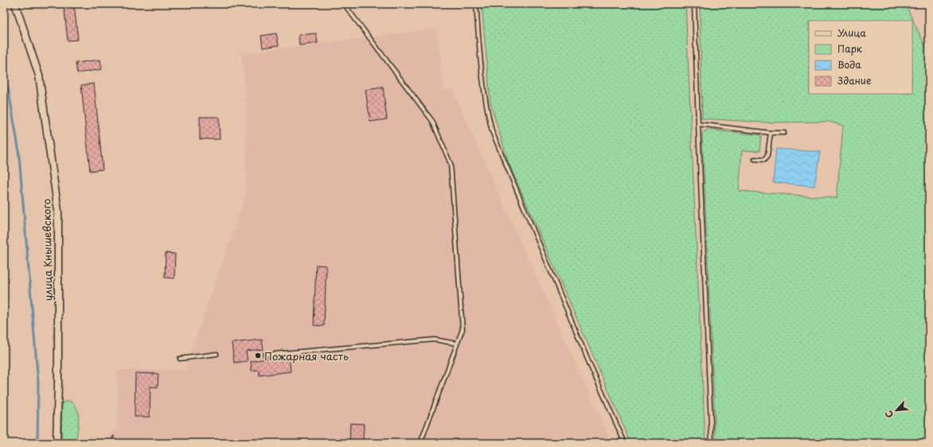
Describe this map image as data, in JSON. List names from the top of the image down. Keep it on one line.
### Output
{"streets":{"street":["улица Кнышевского"]},"places":["Пожарная часть"],"legend":["Улица","Парк","Вода","Здание"],"north":"bottom left"}
